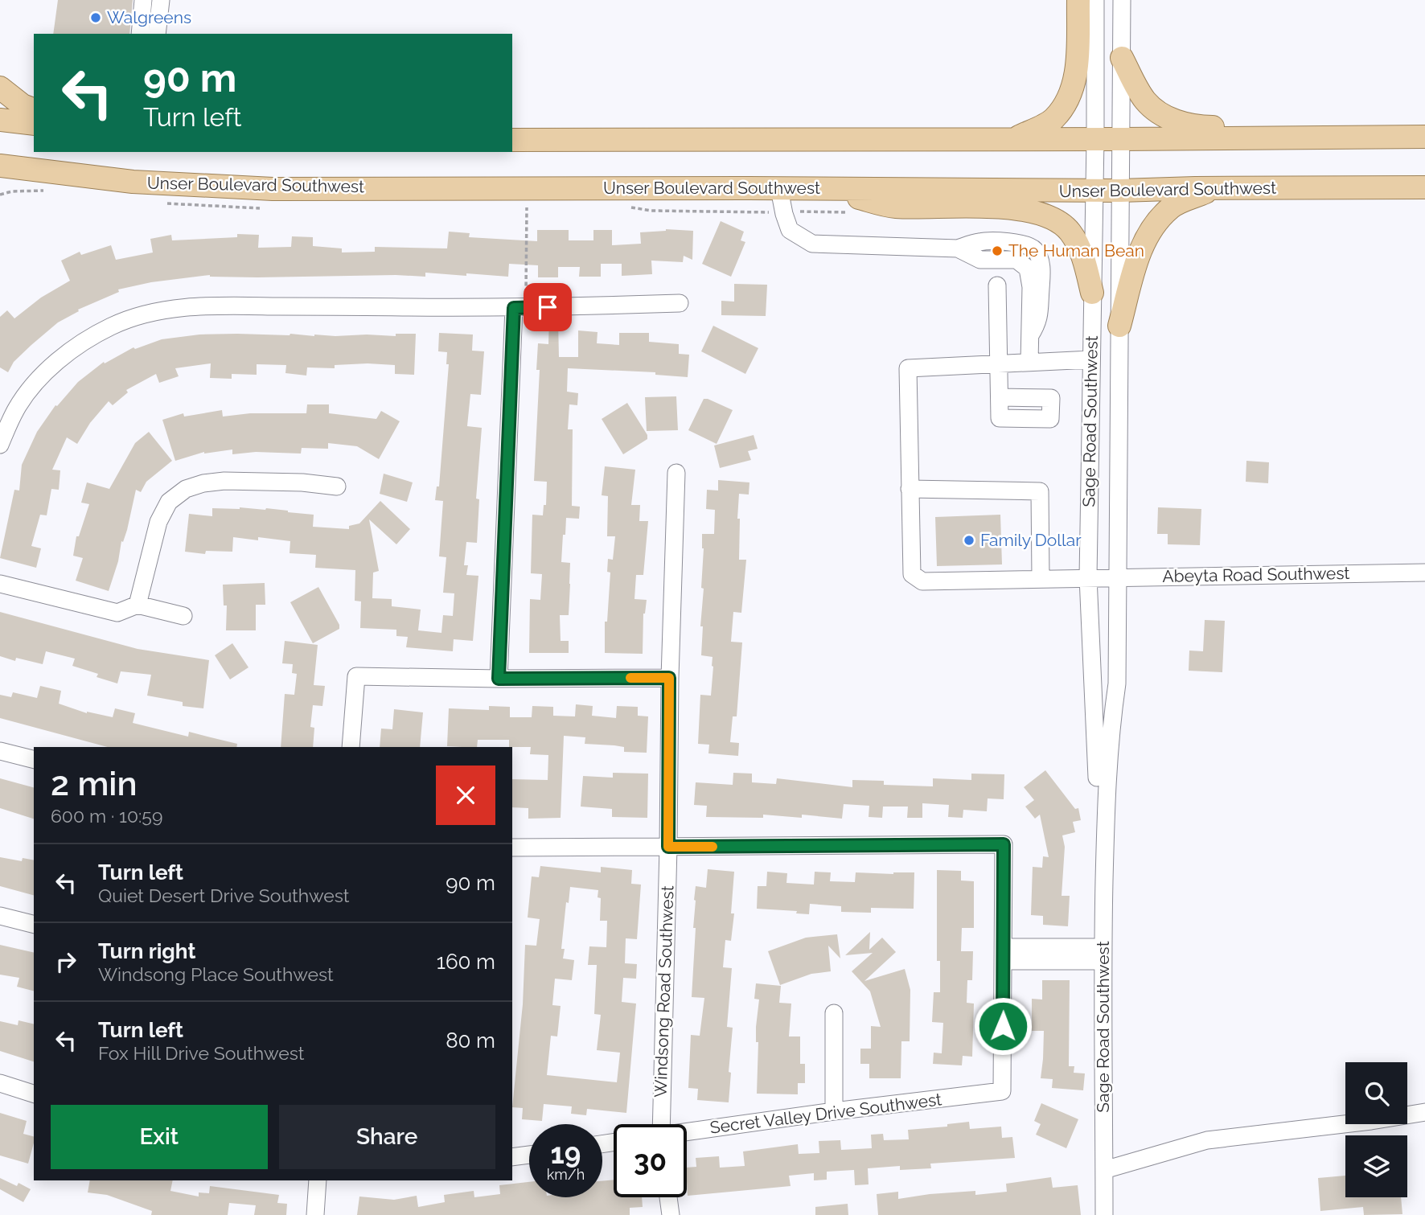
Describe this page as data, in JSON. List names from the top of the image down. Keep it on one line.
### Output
{"streets":{"main road":["Unser Boulevard Southwest"],"street":["Sage Road Southwest","Abeyta Road Southwest","Windsong Road Southwest","Secret Valley Drive Southwest"]},"crossings":[["Unser Boulevard Southwest","Sage Road Southwest"],["Sage Road Southwest","Abeyta Road Southwest"]],"places":["Walgreens","The Human Bean","Family Dollar"],"page":{"turn":["90 m","Turn left"],"heading":["2 min","600 m · 10:59"],"list":[{"name":"Turn left","note":"Quiet Desert Drive Southwest","value":"90 m"},{"name":"Turn right","note":"Windsong Place Southwest","value":"160 m"},{"name":"Turn left","note":"Fox Hill Drive Southwest","value":"80 m"}],"buttons":["Exit","Share"],"speed":"19 km/h","limit":"30"}}
